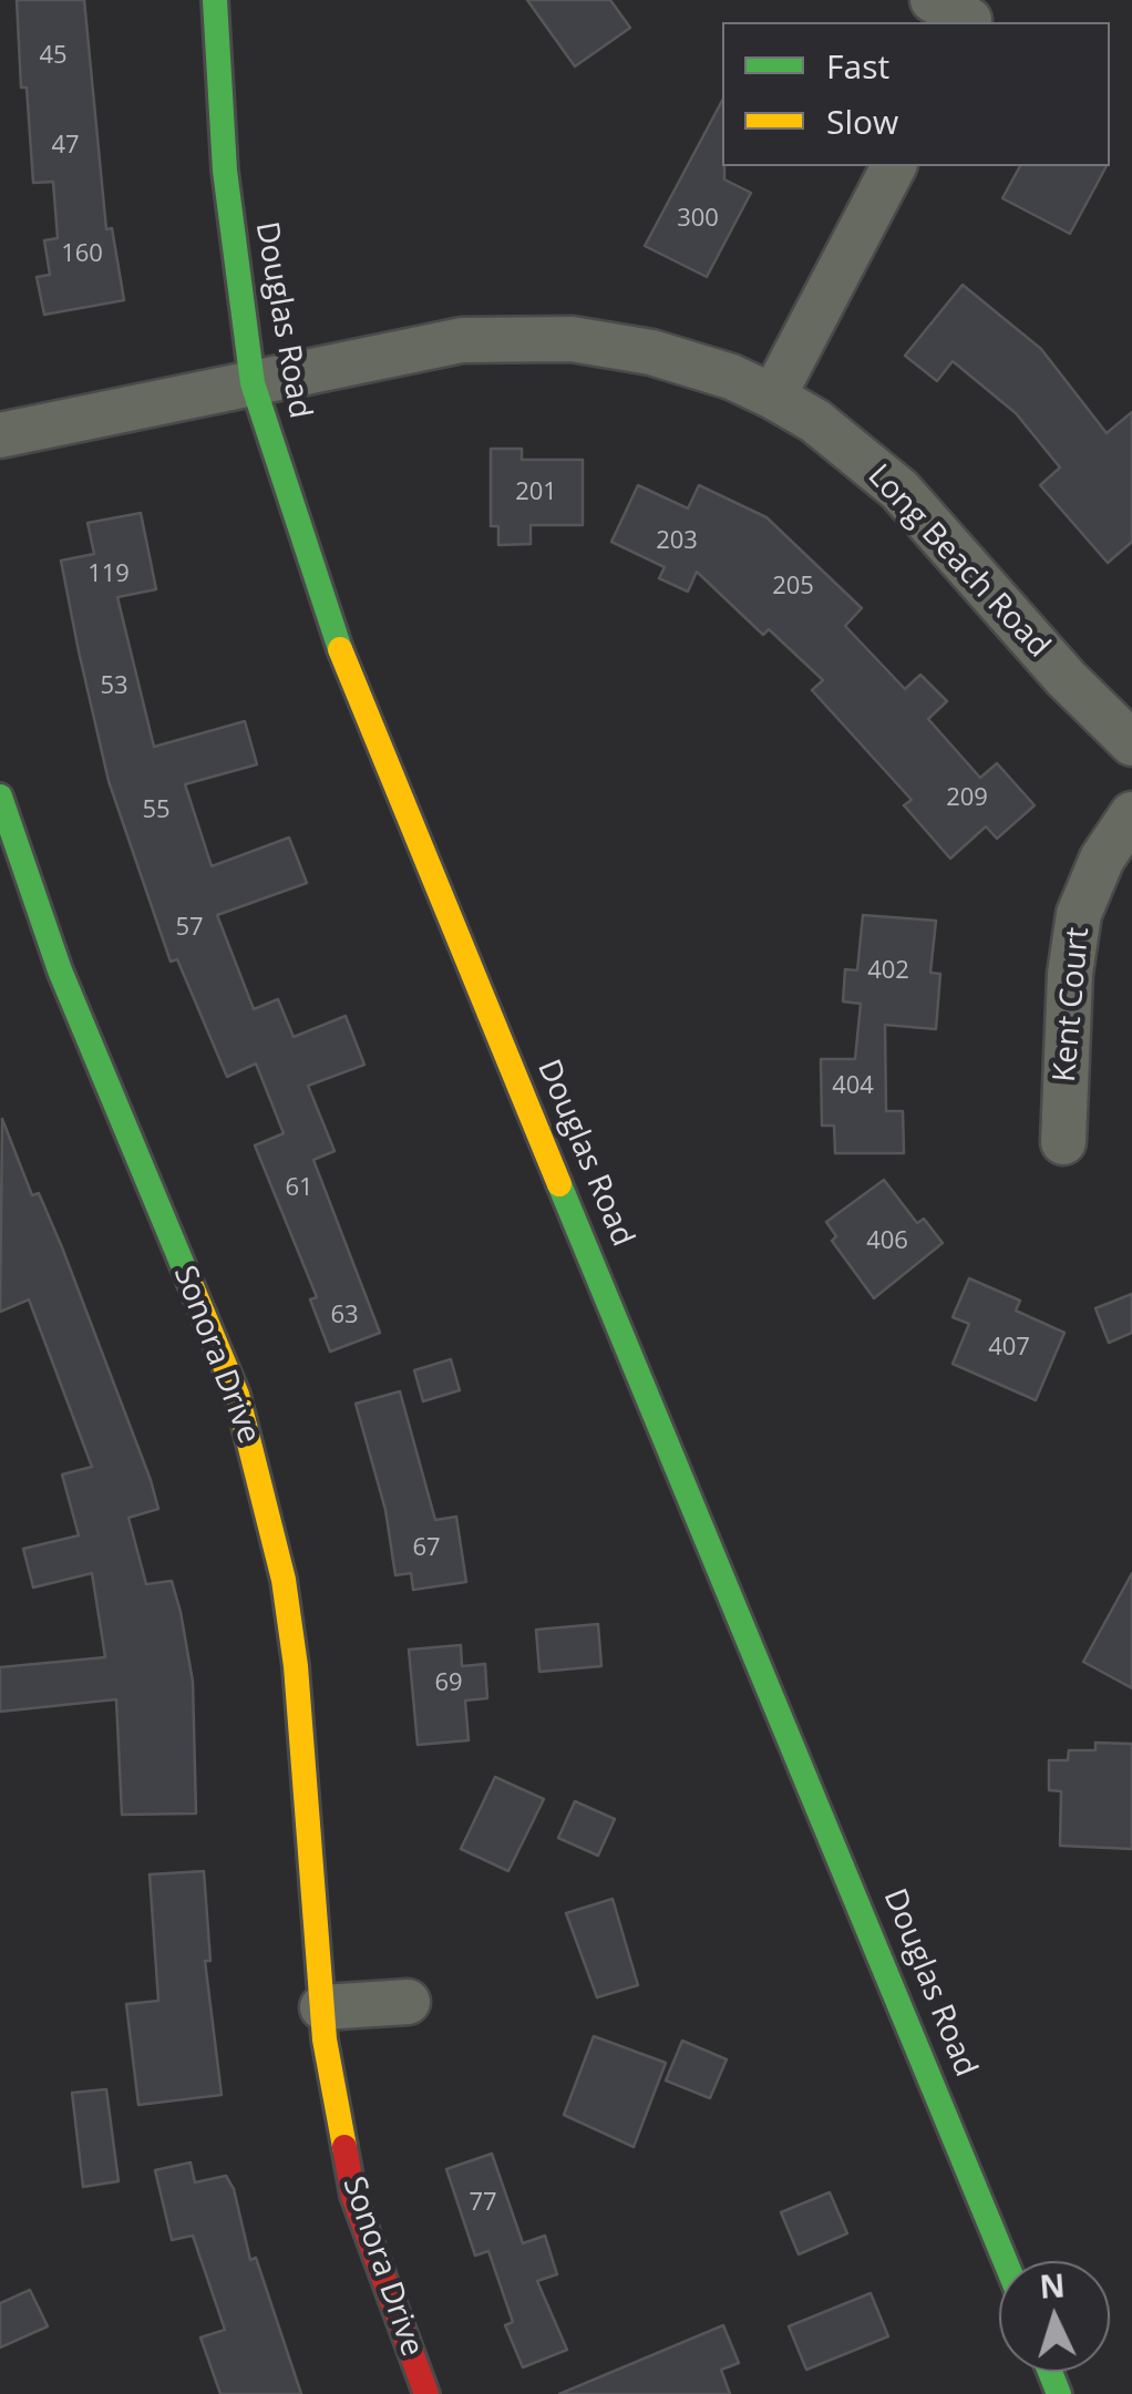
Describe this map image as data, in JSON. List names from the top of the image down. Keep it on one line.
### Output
{"streets":{"street":["Douglas Road","Long Beach Road","Kent Court","Sonora Drive"]},"crossings":[["Douglas Road","Long Beach Road"]],"house_numbers":["45","47","300","160","201","203","119","205","53","209","55","57","402","404","61","406","63","407","67","69","77"],"legend":["Fast","Slow"],"north":"top"}
